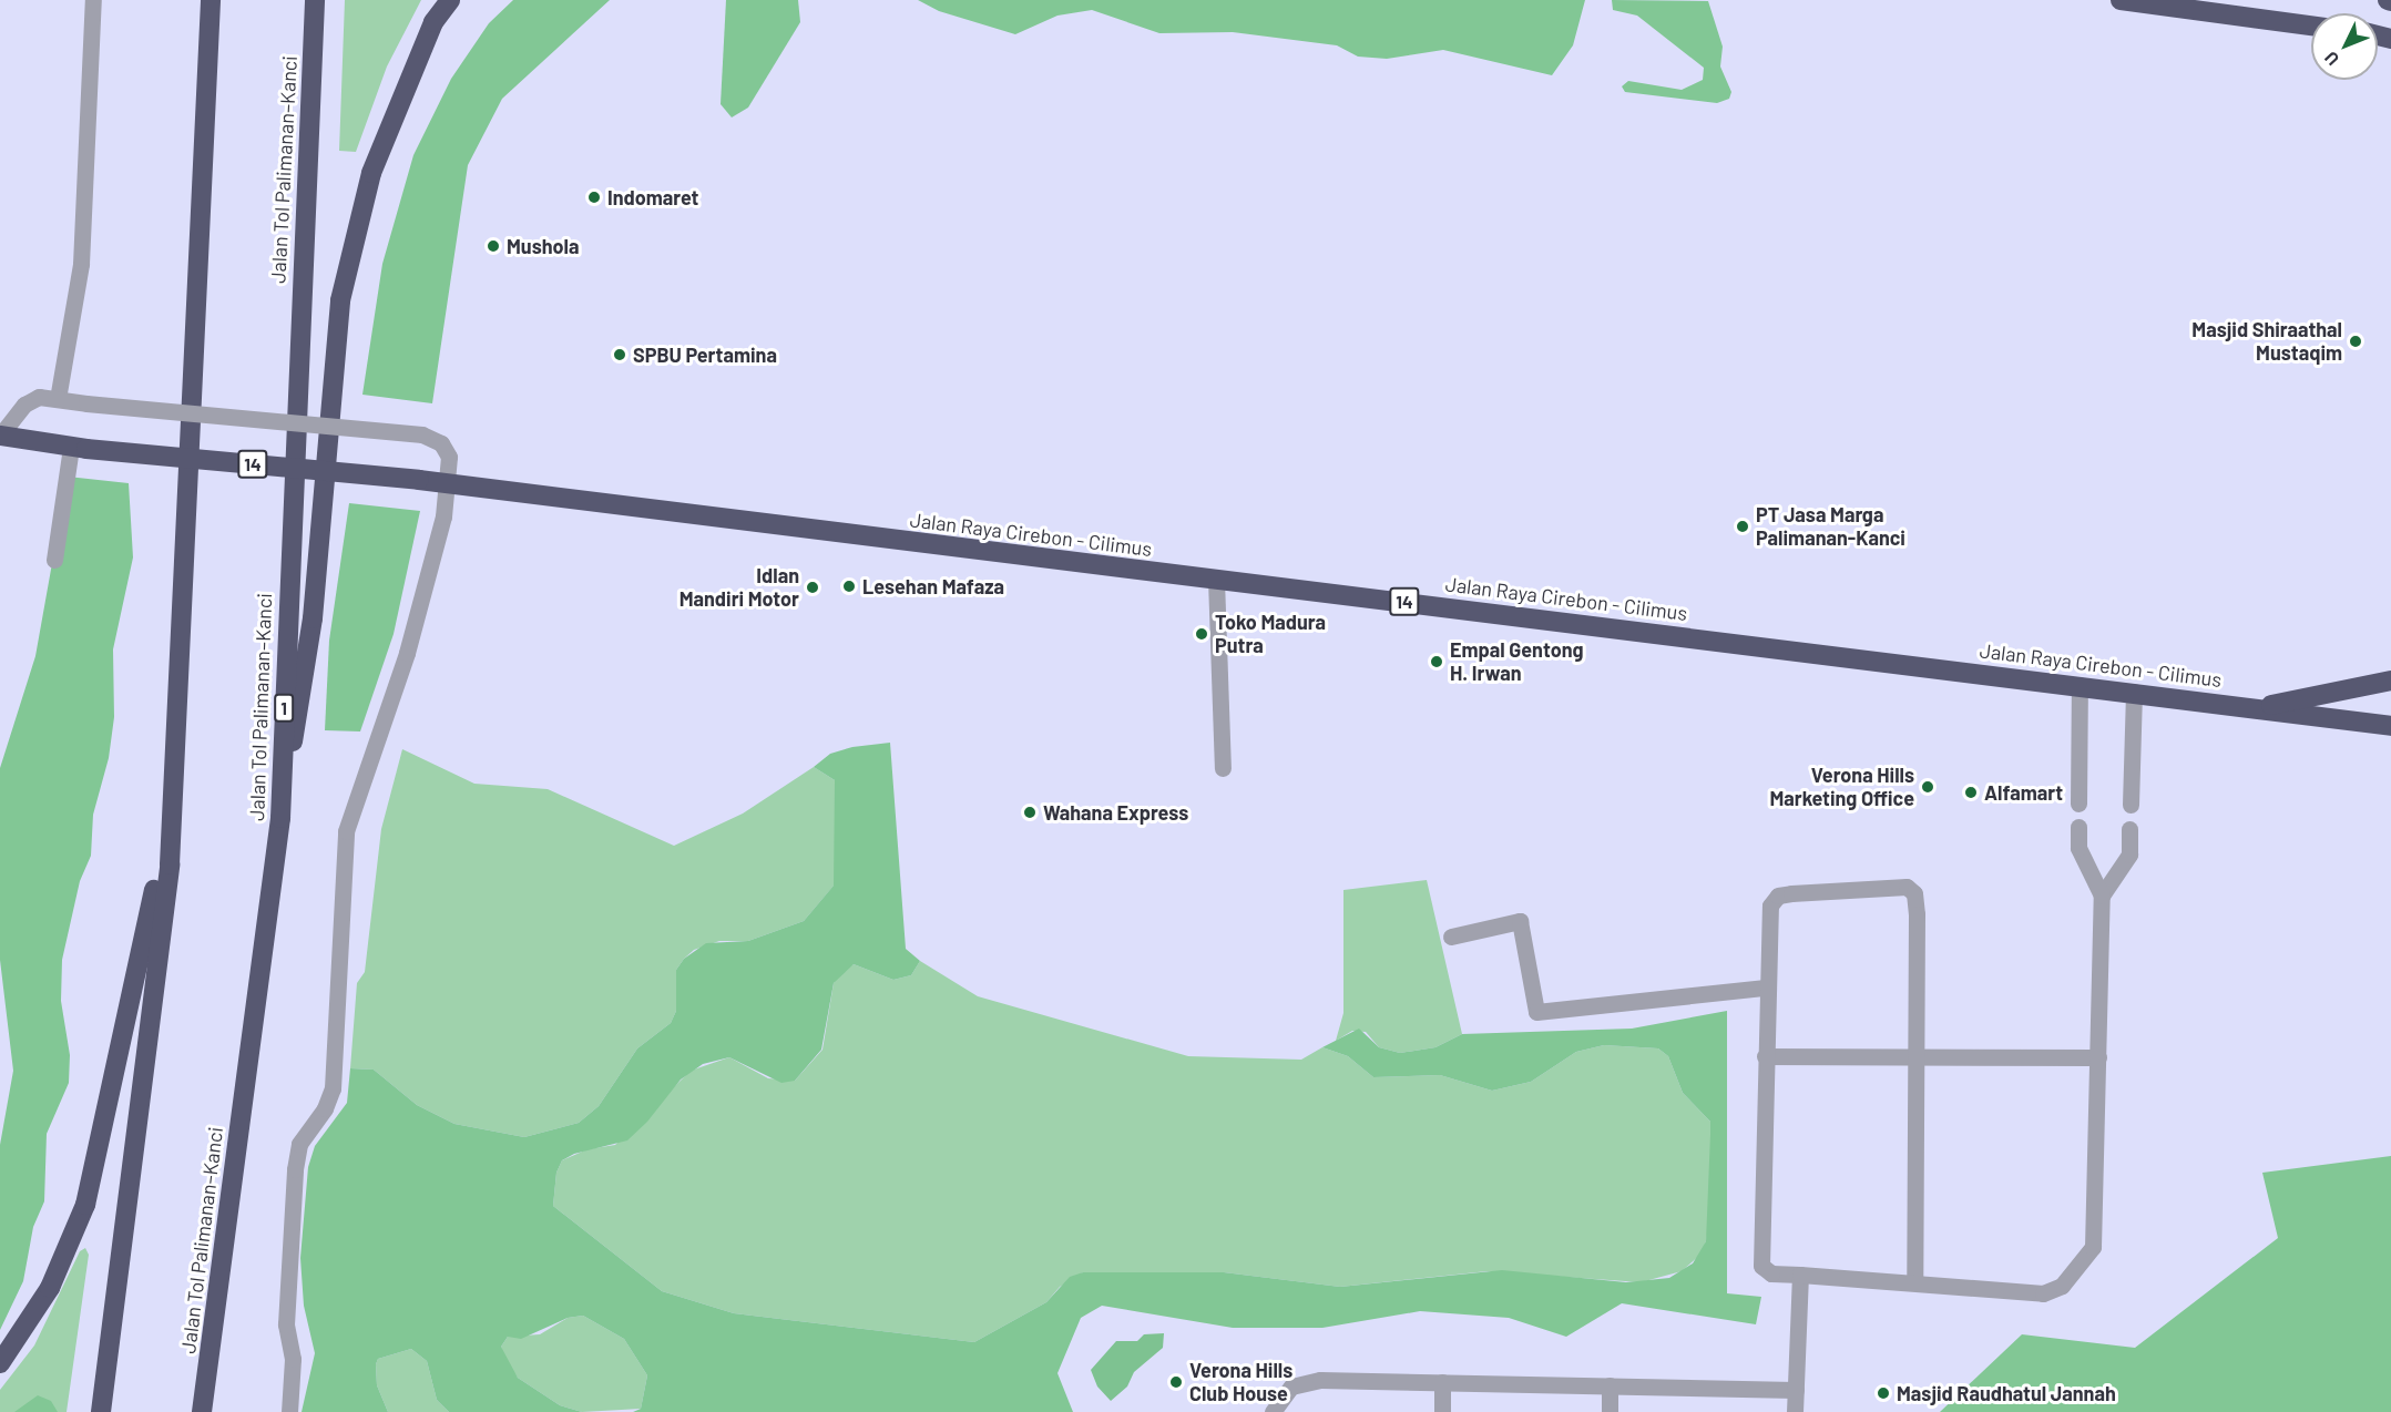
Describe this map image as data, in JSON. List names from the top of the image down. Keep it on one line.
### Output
{"streets":{"highway":["Jalan Tol Palimanan–Kanci","14","Jalan Raya Cirebon - Cilimus","1"]},"crossings":[["14","Jalan Raya Cirebon - Cilimus"]],"places":["Indomaret","Mushola","Masjid Shiraathal Mustaqim","SPBU Pertamina","PT Jasa Marga Palimanan-Kanci","Lesehan Mafaza","Idlan Mandiri Motor","Toko Madura Putra","Empal Gentong H. Irwan","Verona Hills Marketing Office","Alfamart","Wahana Express","Verona Hills Club House","Masjid Raudhatul Jannah"],"north":"bottom left"}
